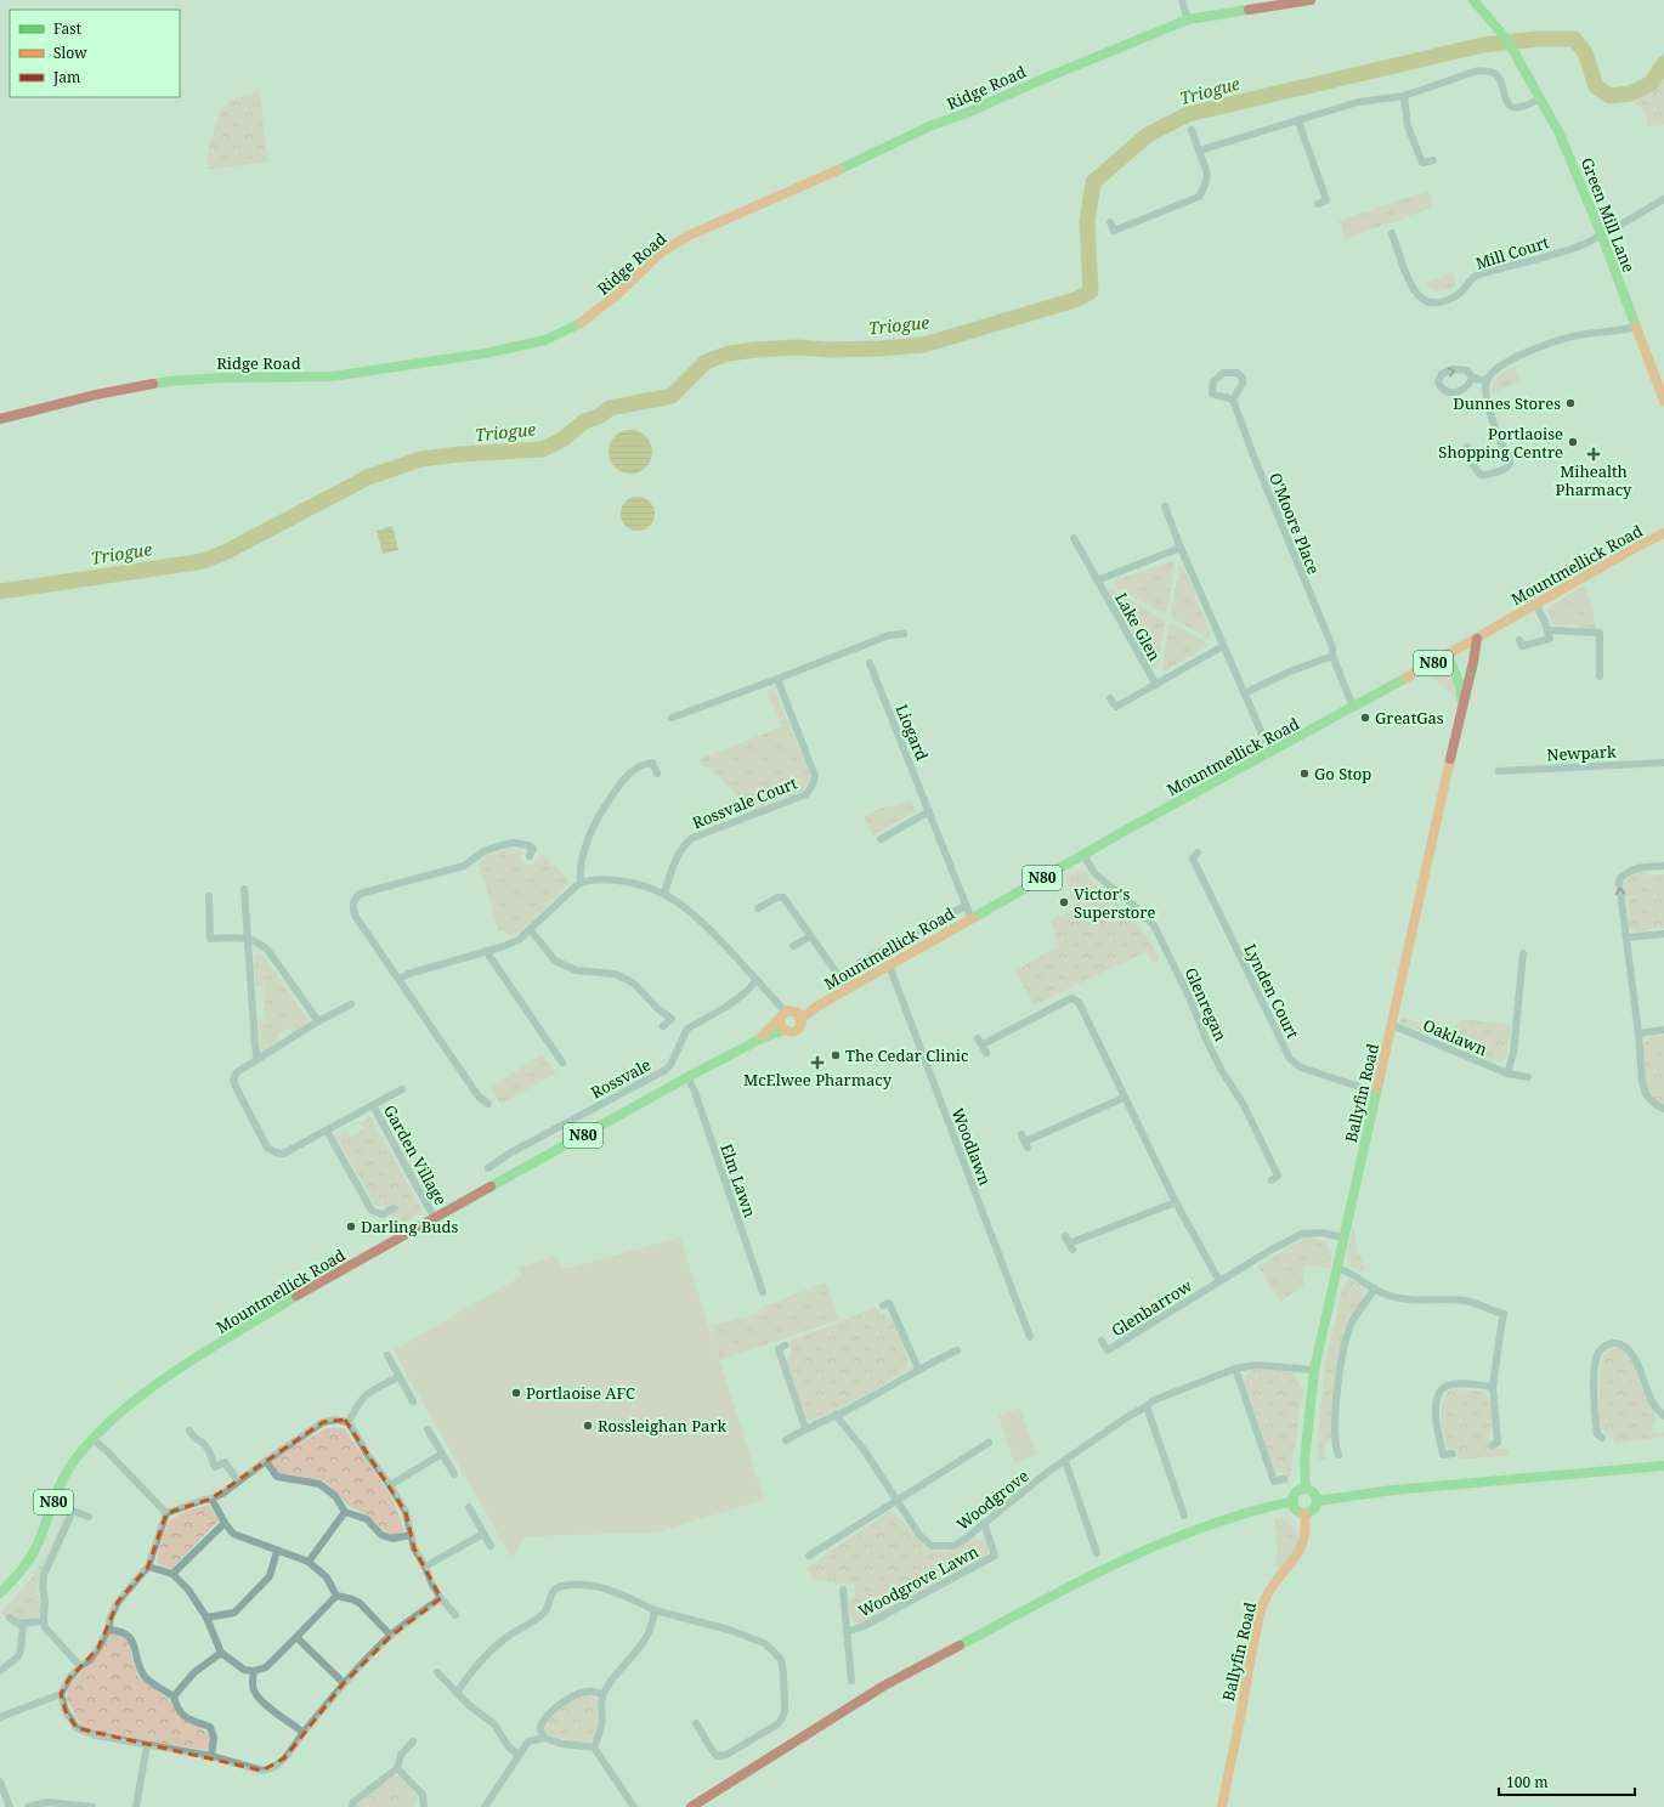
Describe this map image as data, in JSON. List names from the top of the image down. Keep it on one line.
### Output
{"streets":{"street":["Ridge Road","Green Mill Lane","Mill Court","O'Moore Place","Mountmellick Road","Lake Glen","N80","Liogard","Newpark","Rossvale Court","Lynden Court","Glenregan","Oaklawn","Rossvale","Ballyfin Road","Woodlawn","Garden Village","Elm Lawn","Glenbarrow","Woodgrove","Woodgrove Lawn"]},"crossings":[["Green Mill Lane","Mill Court"],["O'Moore Place","Mountmellick Road"],["Mountmellick Road","Liogard"],["Mountmellick Road","Glenregan"],["Mountmellick Road","Ballyfin Road"],["Mountmellick Road","Woodlawn"],["Mountmellick Road","Garden Village"],["Mountmellick Road","Elm Lawn"],["Lynden Court","Ballyfin Road"],["Oaklawn","Ballyfin Road"],["Ballyfin Road","Glenbarrow"],["Ballyfin Road","Woodgrove"],["Woodgrove","Woodgrove Lawn"]],"water":["Triogue"],"places":{"other":["Dunnes Stores","Portlaoise Shopping Centre","GreatGas","Go Stop","Victor's Superstore","The Cedar Clinic","Darling Buds","Portlaoise AFC","Rossleighan Park"],"health":["Mihealth Pharmacy","McElwee Pharmacy"]},"legend":["Fast","Slow","Jam"],"scale_bar":"100 m"}
